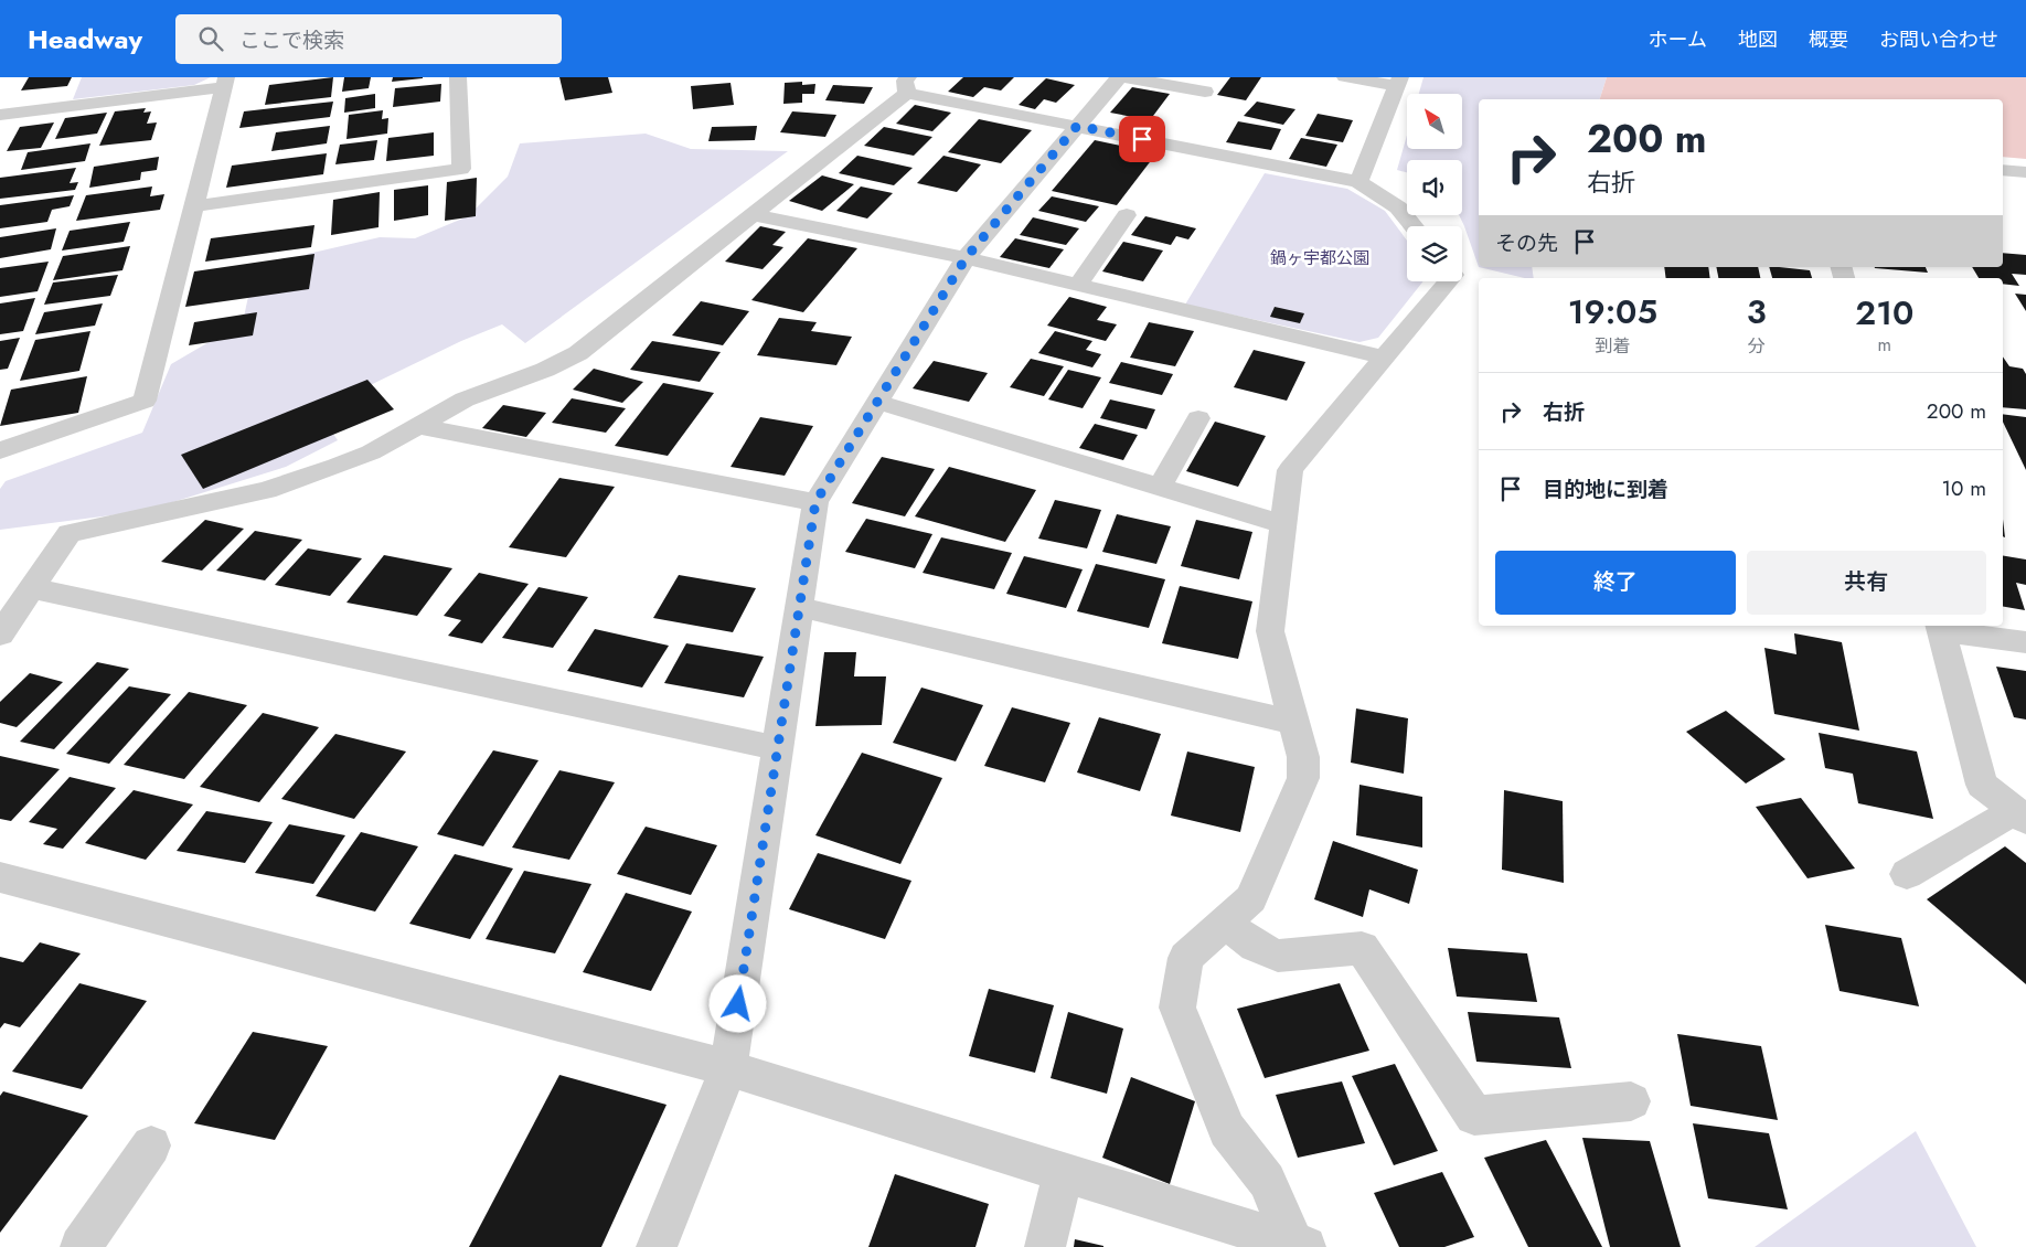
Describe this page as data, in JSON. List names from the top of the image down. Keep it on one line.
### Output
{"parks":["鍋ヶ宇都公園"],"north":"top left","page":{"header":"Headway","search":"ここで検索","nav":["ホーム","地図","概要","お問い合わせ"],"turn":["200 m","右折"],"then":"その先","eta":["19:05","到着","3","分","210","m"],"list":[{"name":"右折","value":"200 m"},{"name":"目的地に到着","value":"10 m"}],"buttons":["終了","共有"]}}
